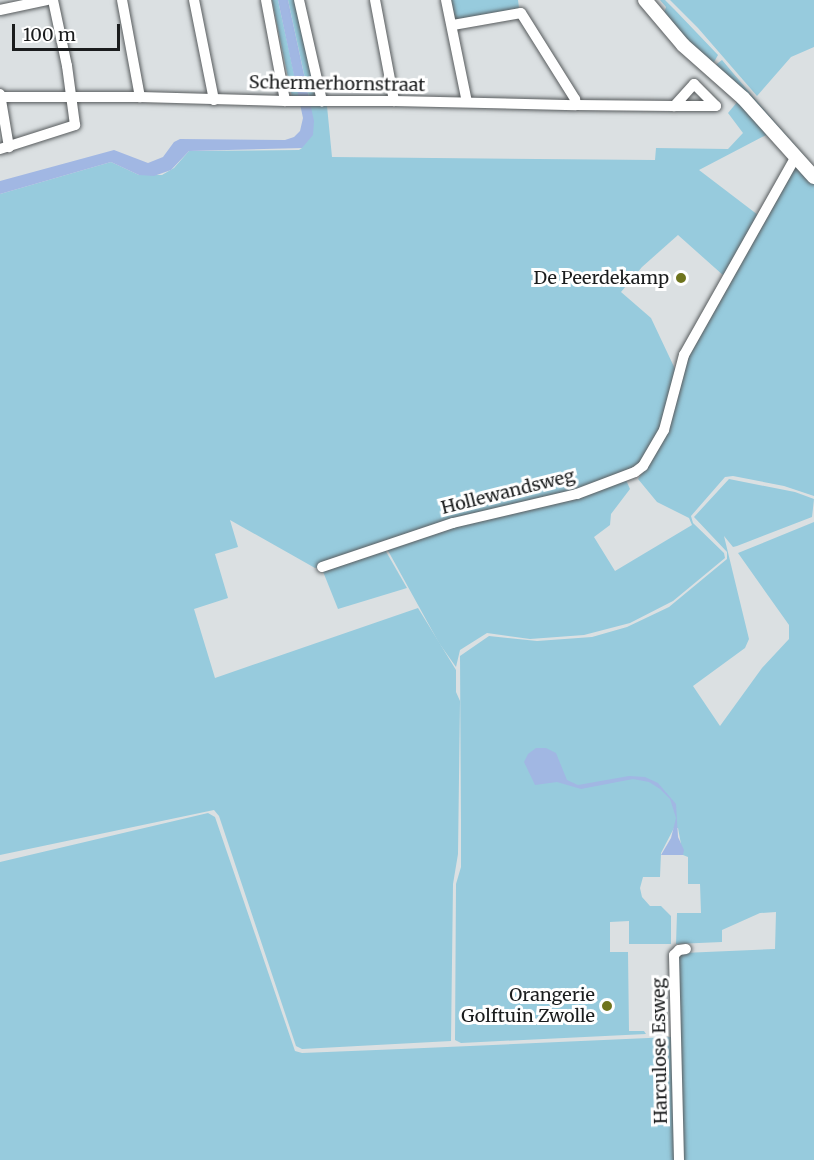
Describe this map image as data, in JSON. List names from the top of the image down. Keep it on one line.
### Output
{"streets":{"street":["Schermerhornstraat","Hollewandsweg","Harculose Esweg"]},"places":["De Peerdekamp","Orangerie Golftuin Zwolle"],"scale_bar":"100 m"}
